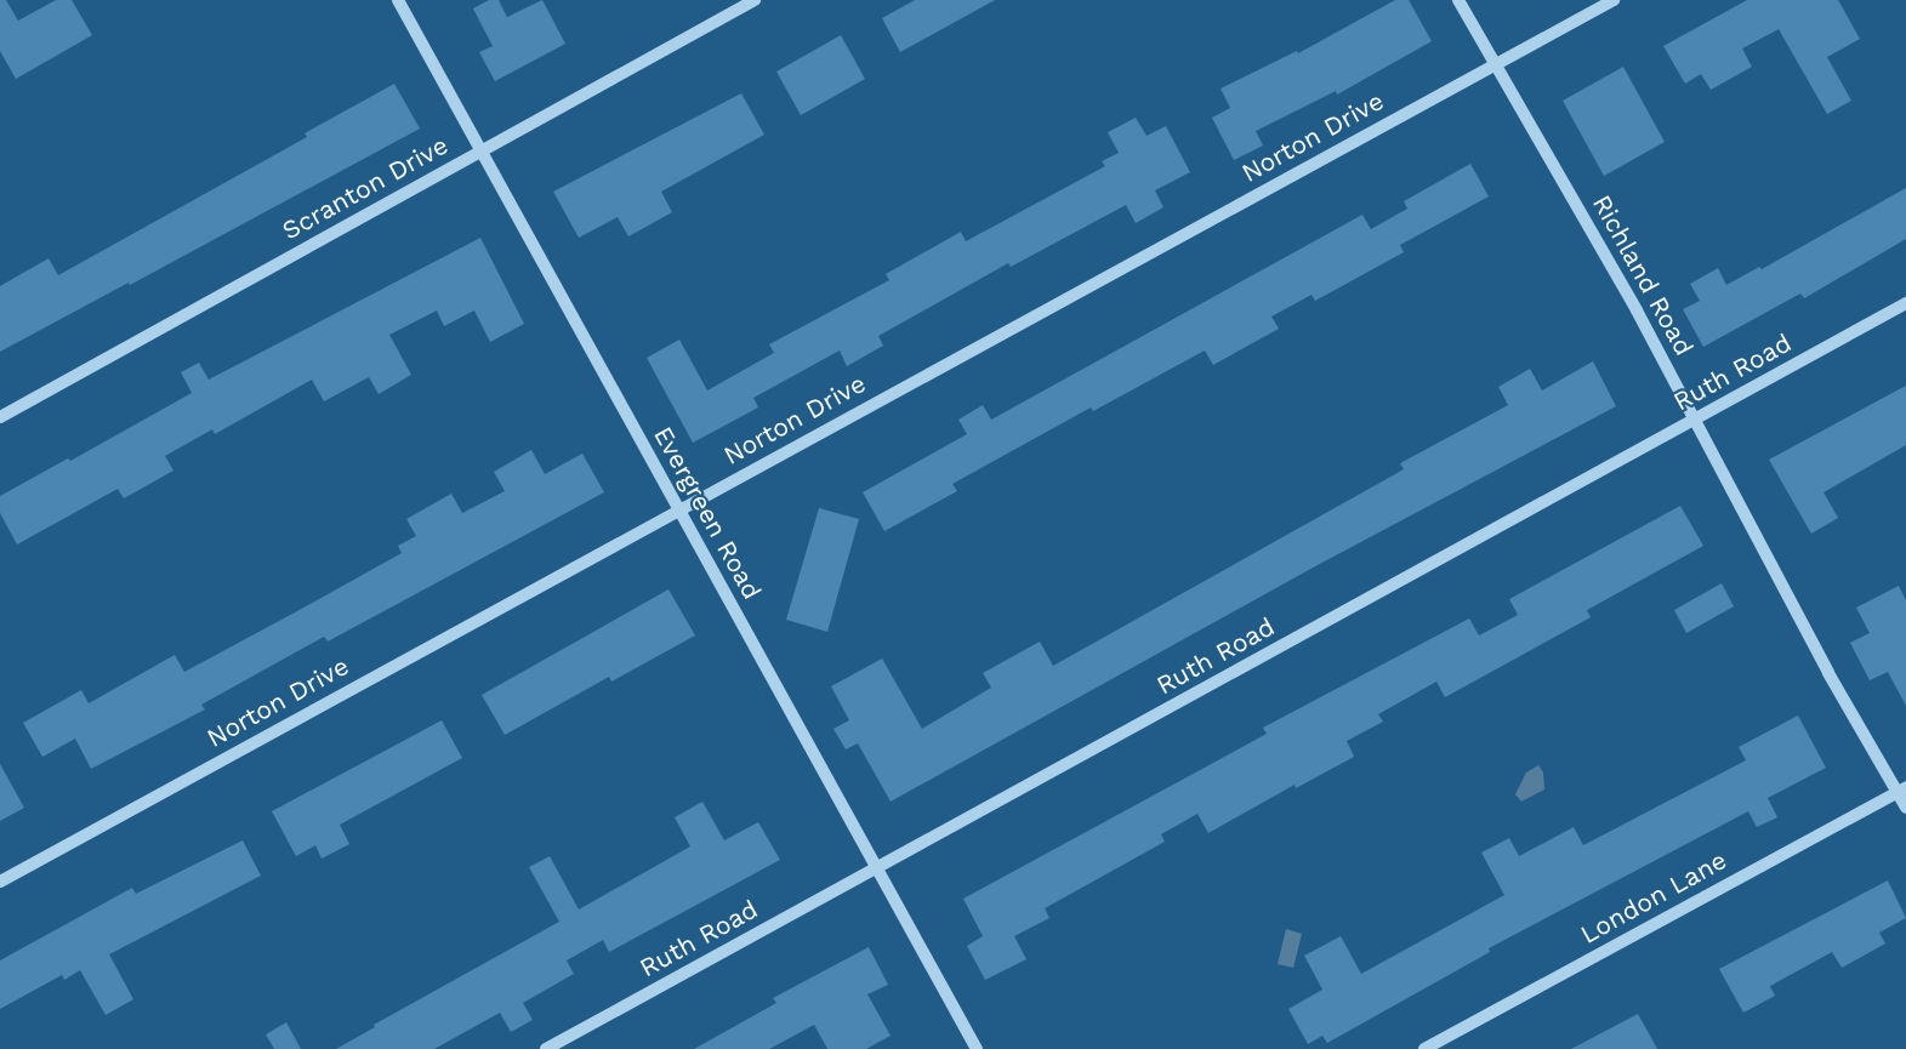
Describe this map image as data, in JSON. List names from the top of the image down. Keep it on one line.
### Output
{"streets":{"street":["Norton Drive","Scranton Drive","Richland Road","Ruth Road","Evergreen Road","London Lane"]},"crossings":[["Norton Drive","Richland Road"],["Norton Drive","Evergreen Road"],["Scranton Drive","Evergreen Road"],["Richland Road","Ruth Road"],["Richland Road","London Lane"],["Ruth Road","Evergreen Road"]]}
